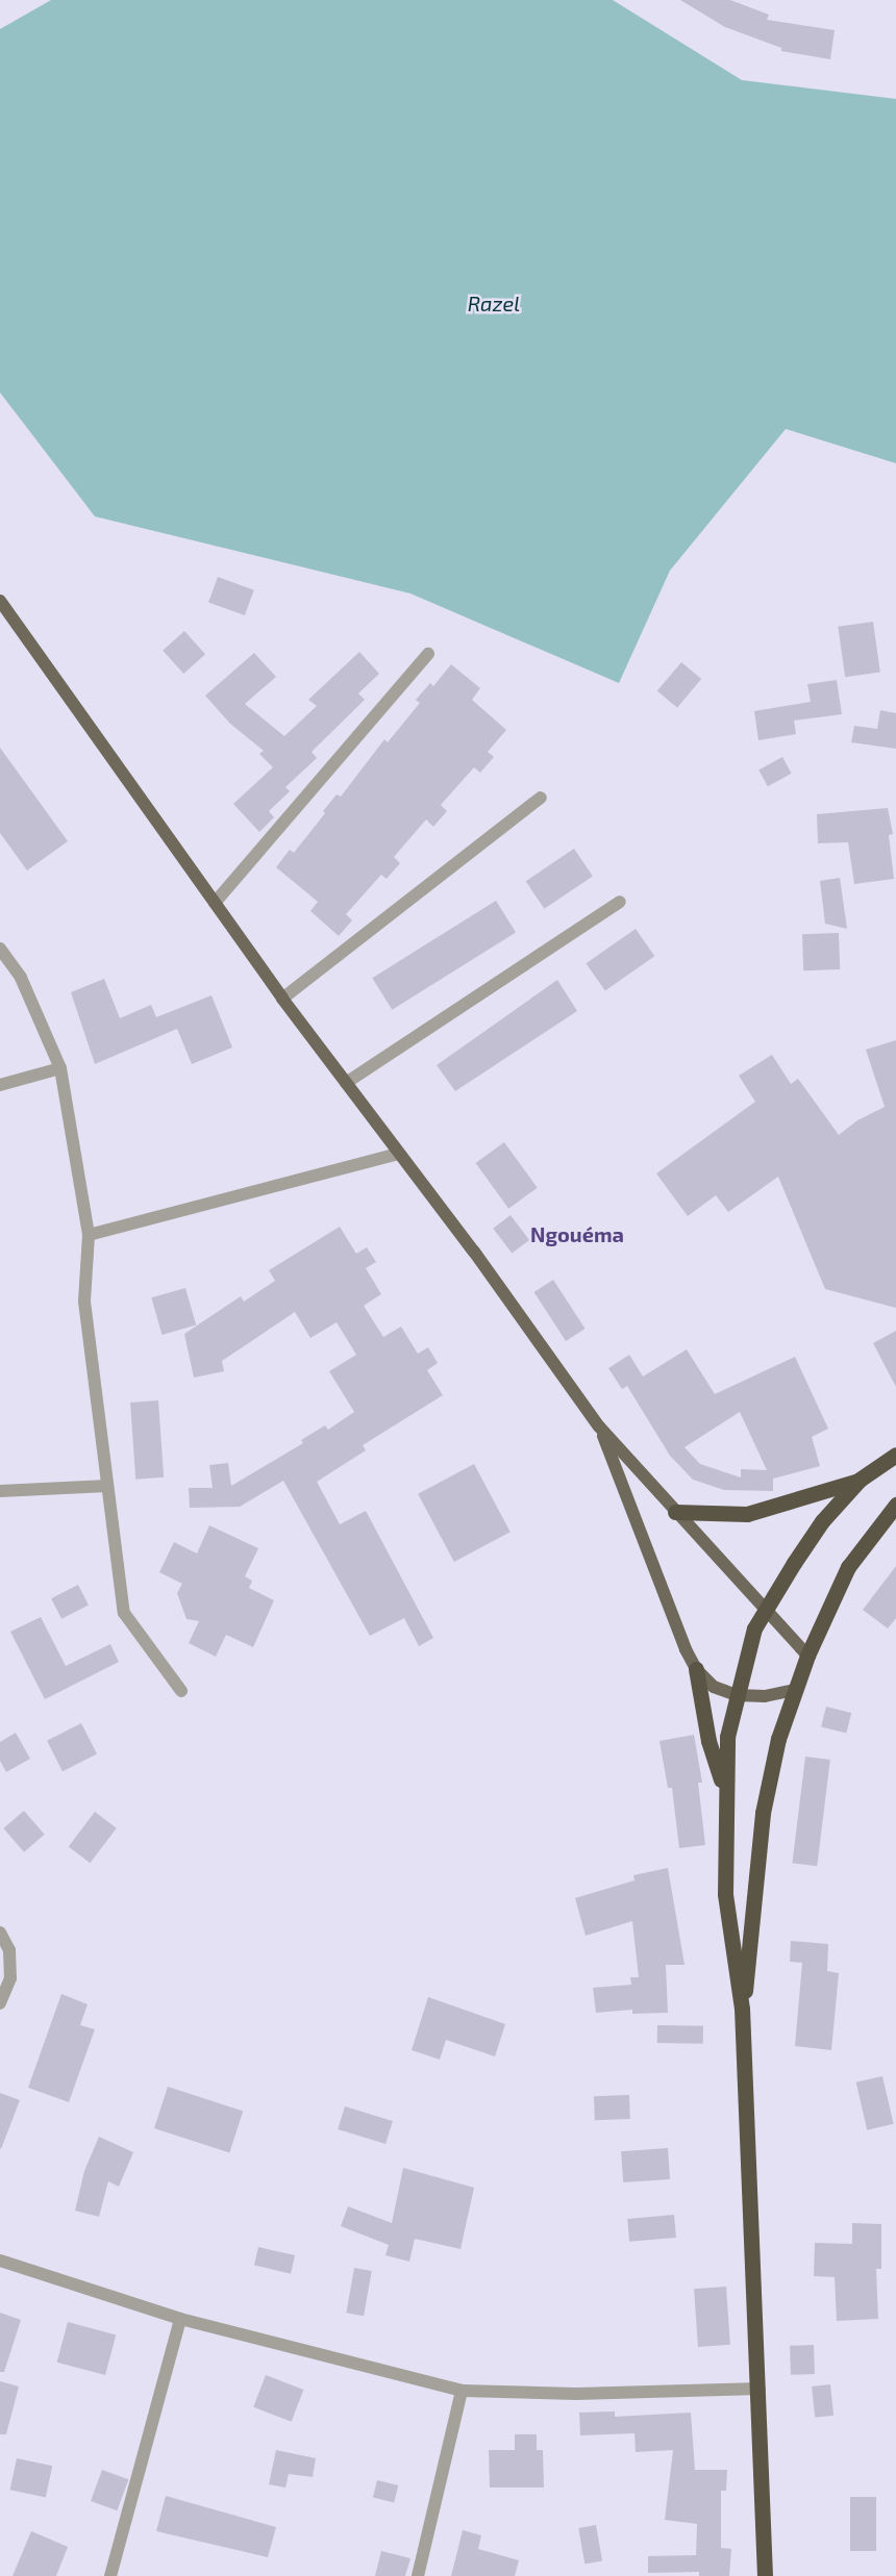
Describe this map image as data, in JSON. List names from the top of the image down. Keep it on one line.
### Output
{"districts":["Ngouéma"],"water":["Razel"]}
